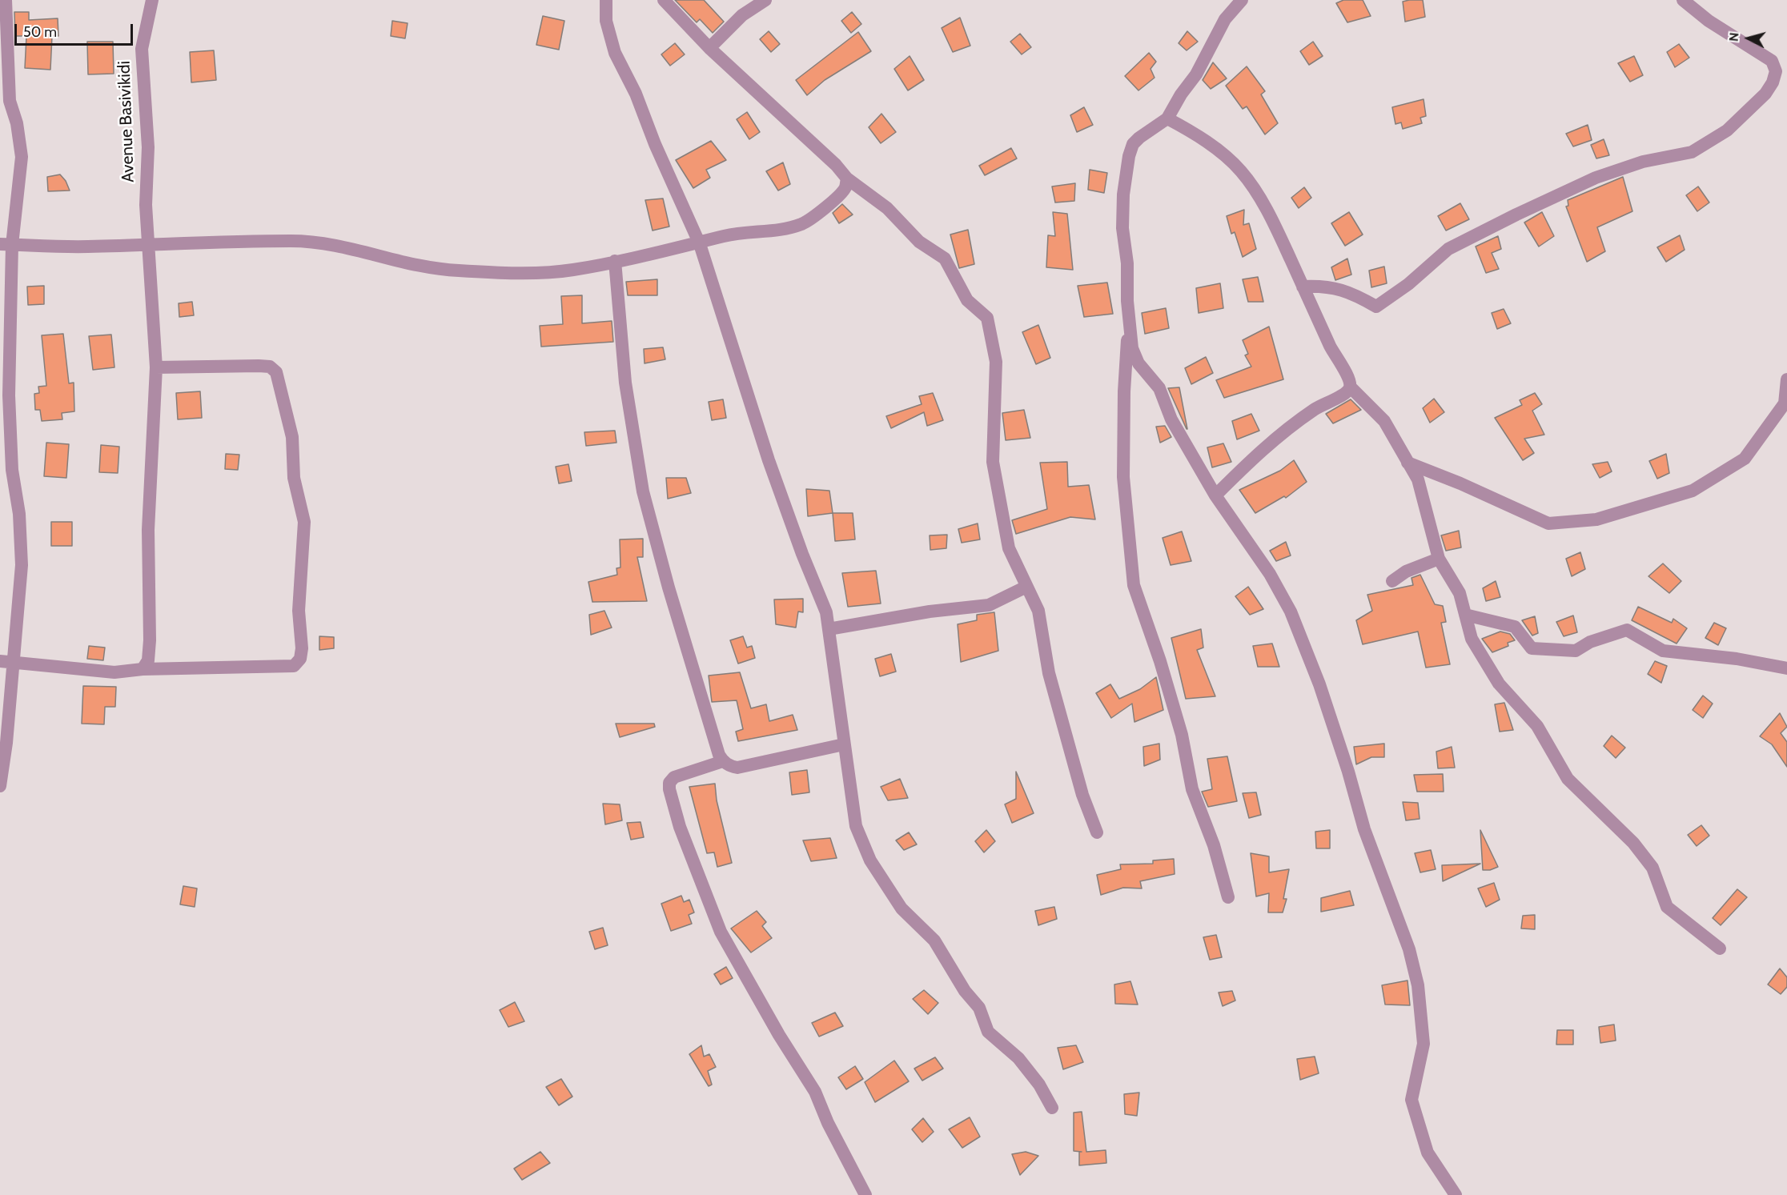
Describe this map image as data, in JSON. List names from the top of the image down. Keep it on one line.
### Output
{"streets":{"street":["Avenue Basivikidi"]},"scale_bar":"50 m","north":"left"}
